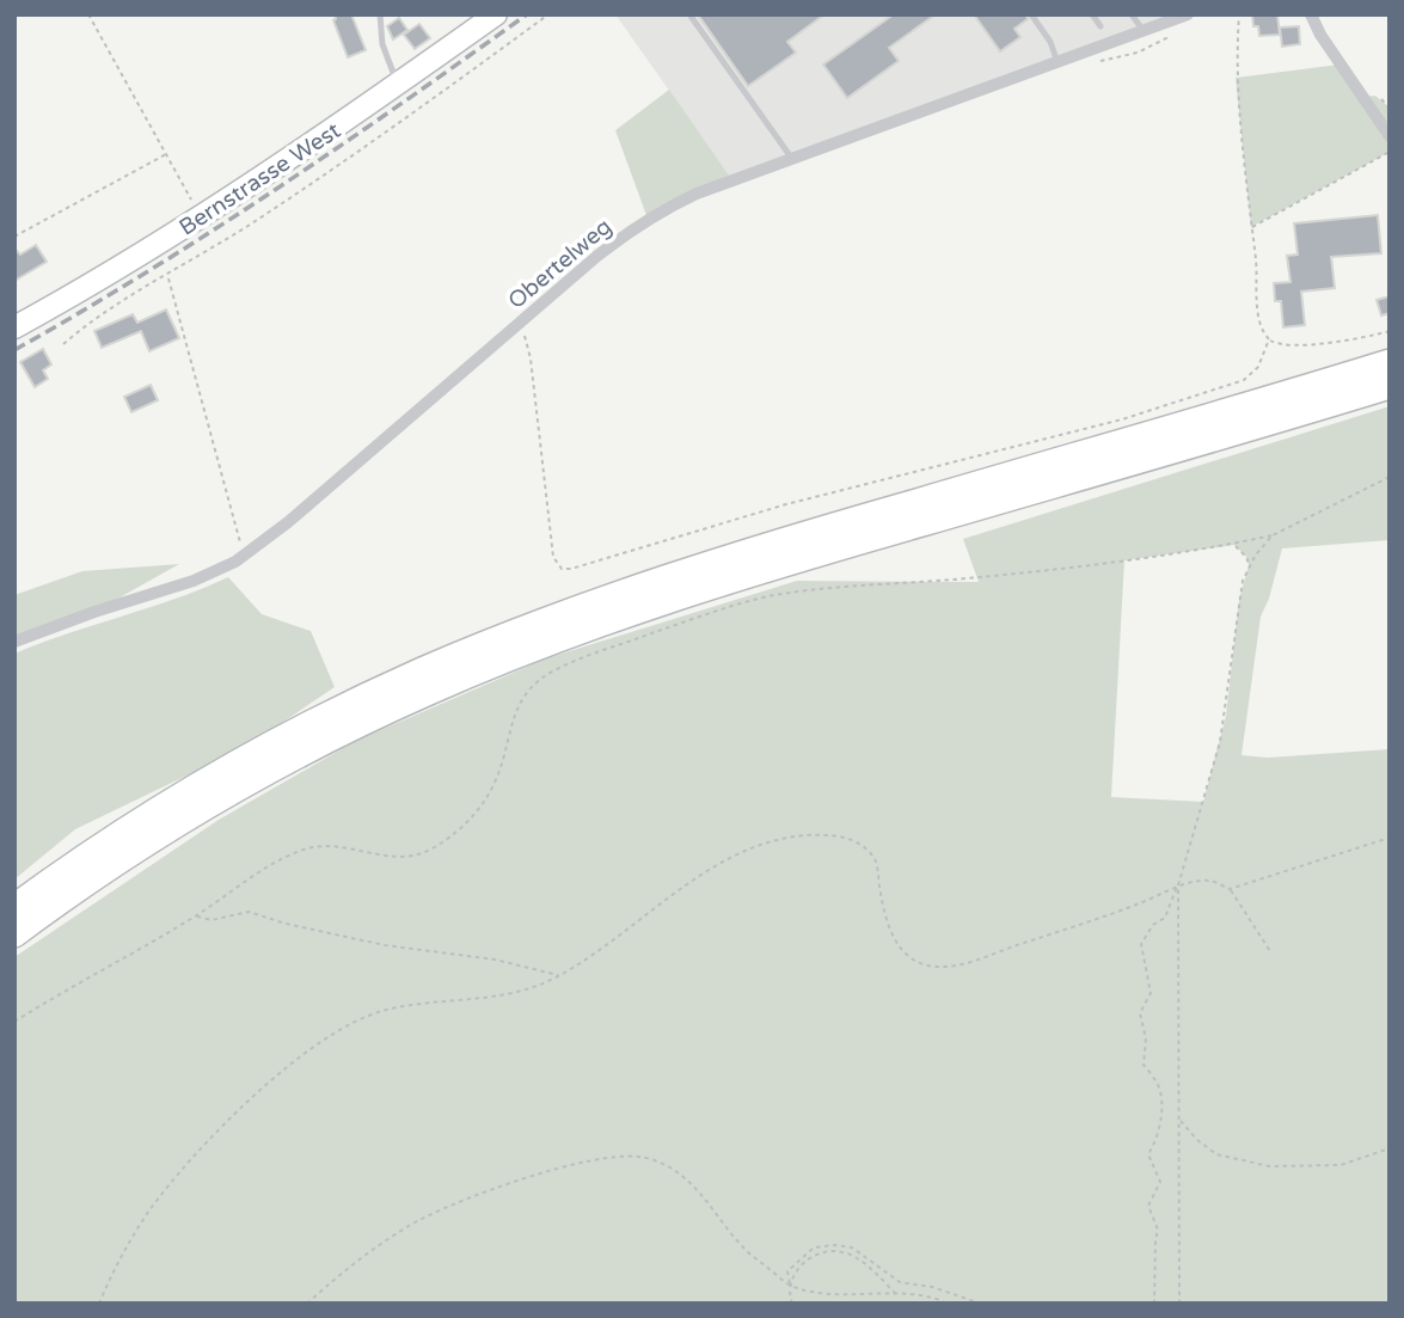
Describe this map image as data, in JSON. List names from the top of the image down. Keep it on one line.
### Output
{"streets":{"main road":["Bernstrasse West"],"street":["Obertelweg"]}}
